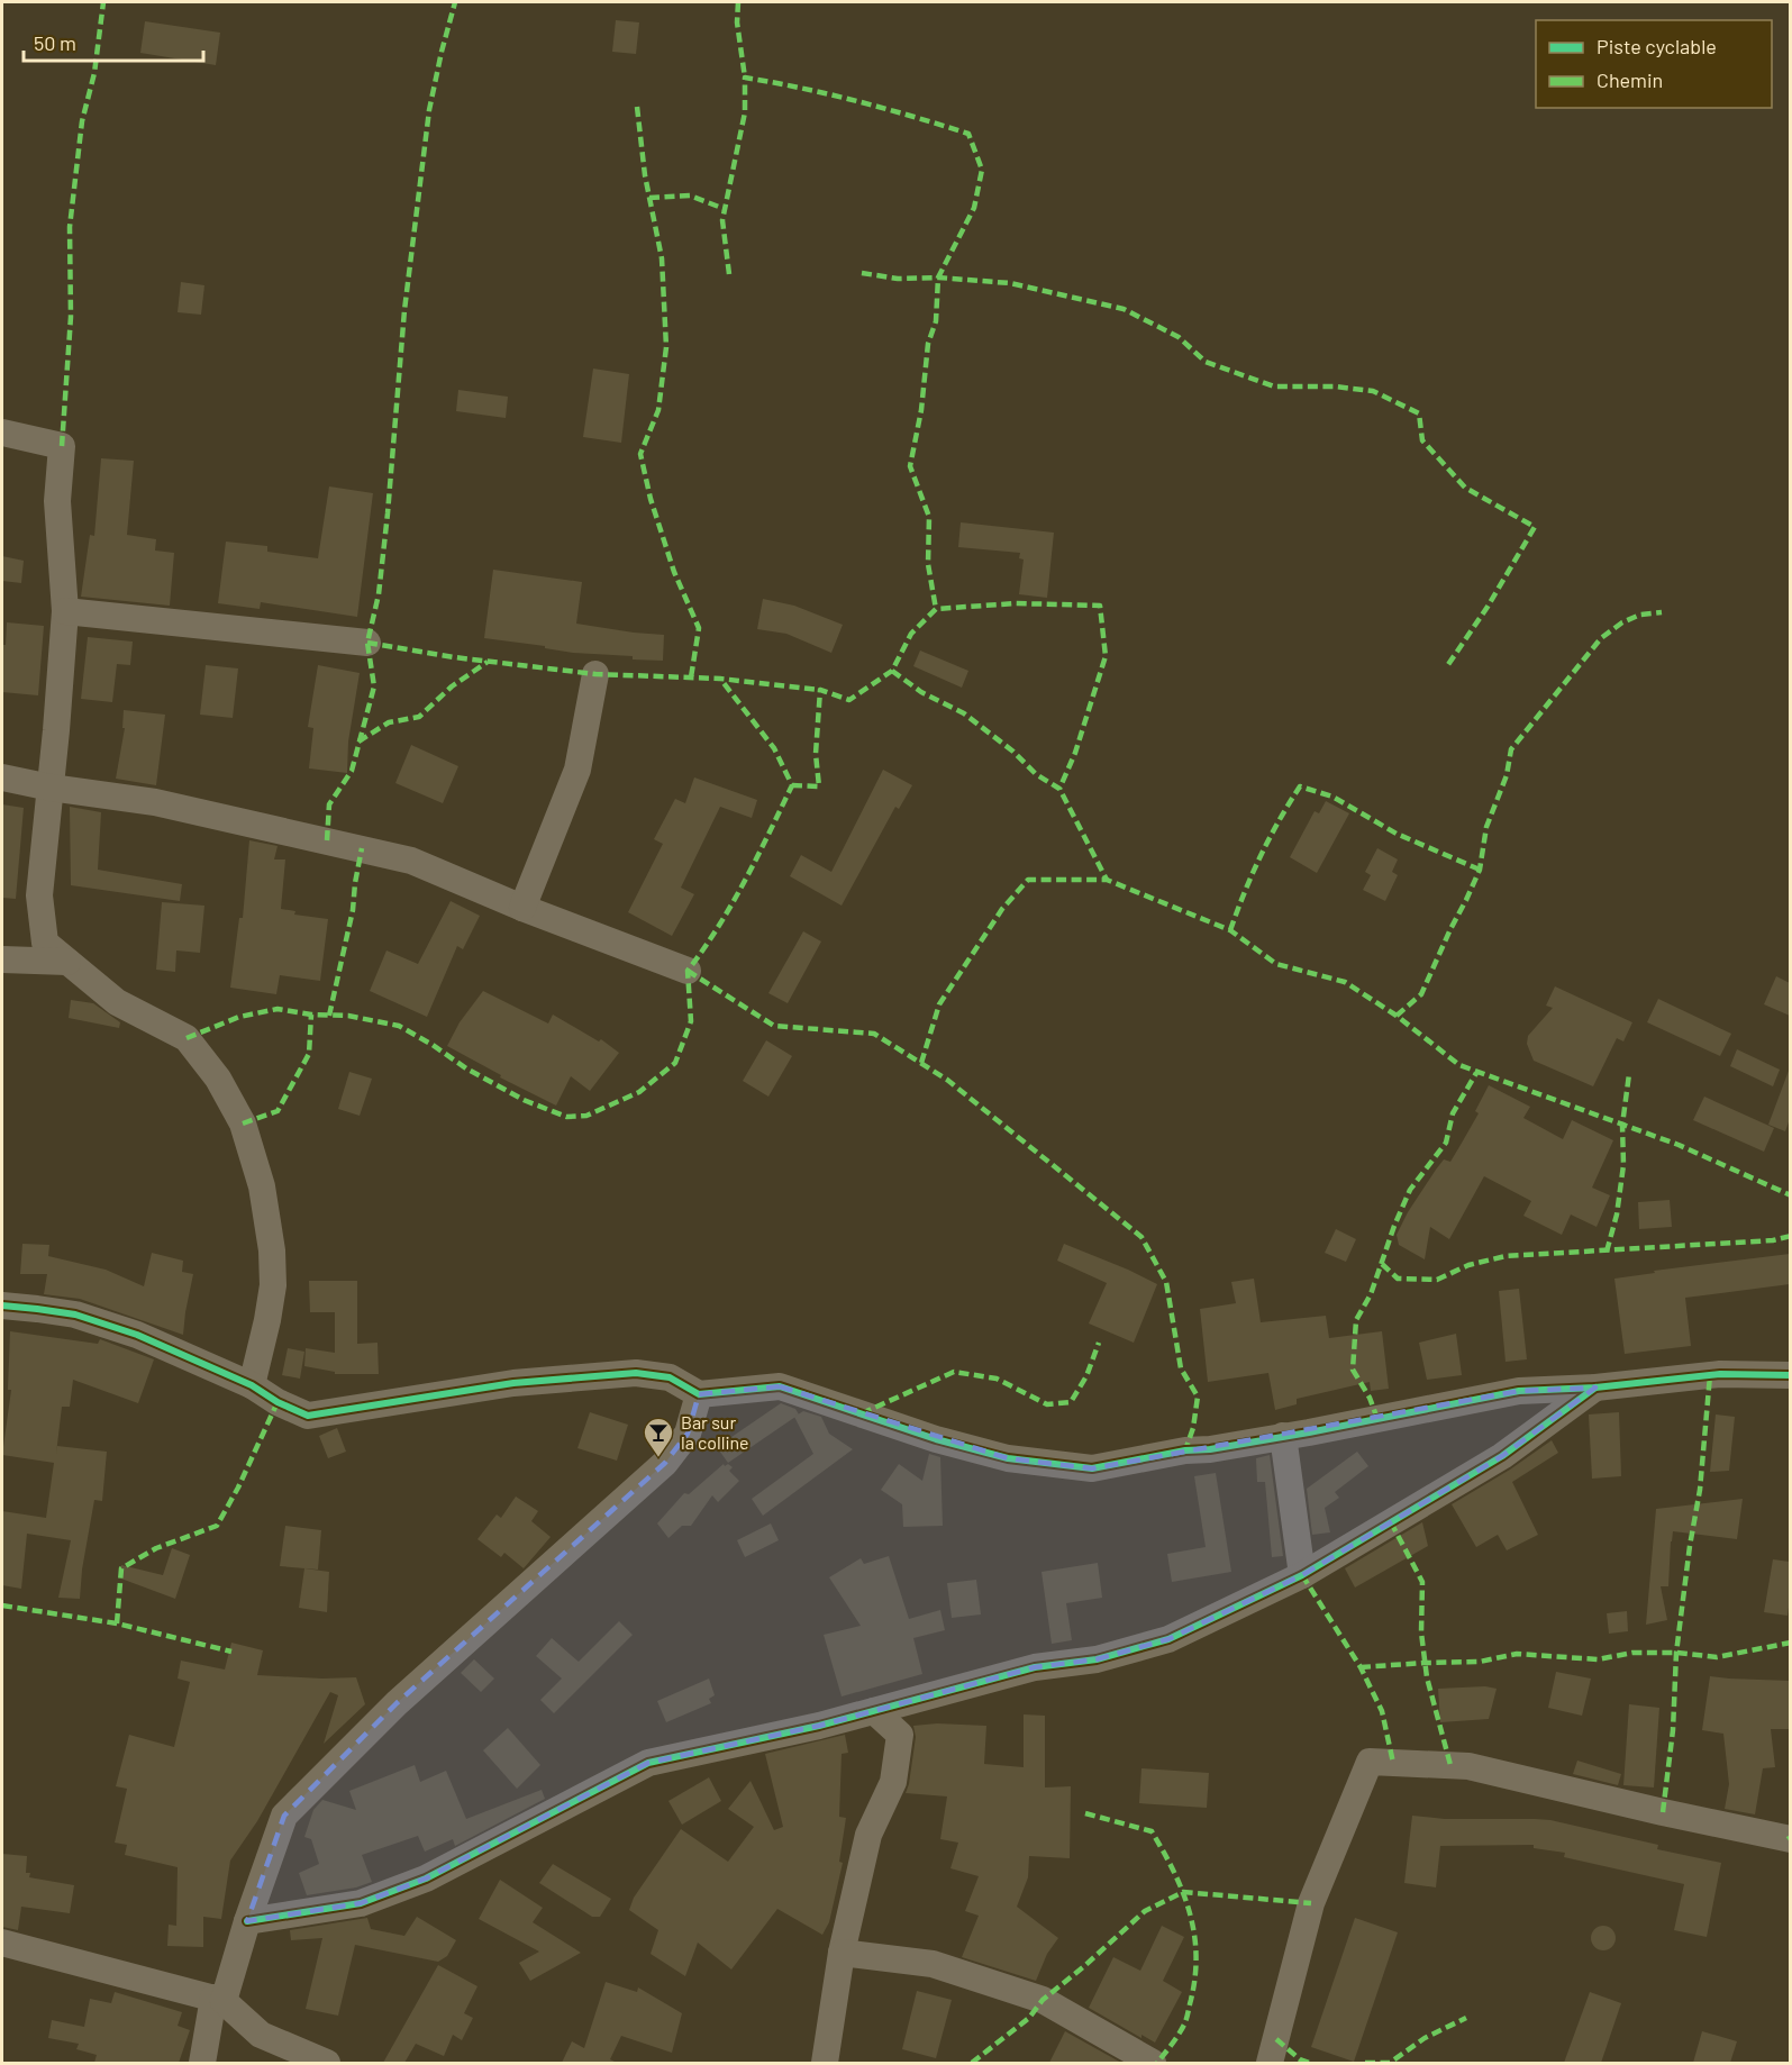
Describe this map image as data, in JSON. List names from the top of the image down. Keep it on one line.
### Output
{"places":{"bar":["Bar sur la colline"]},"legend":["Piste cyclable","Chemin"],"scale_bar":"50 m"}
